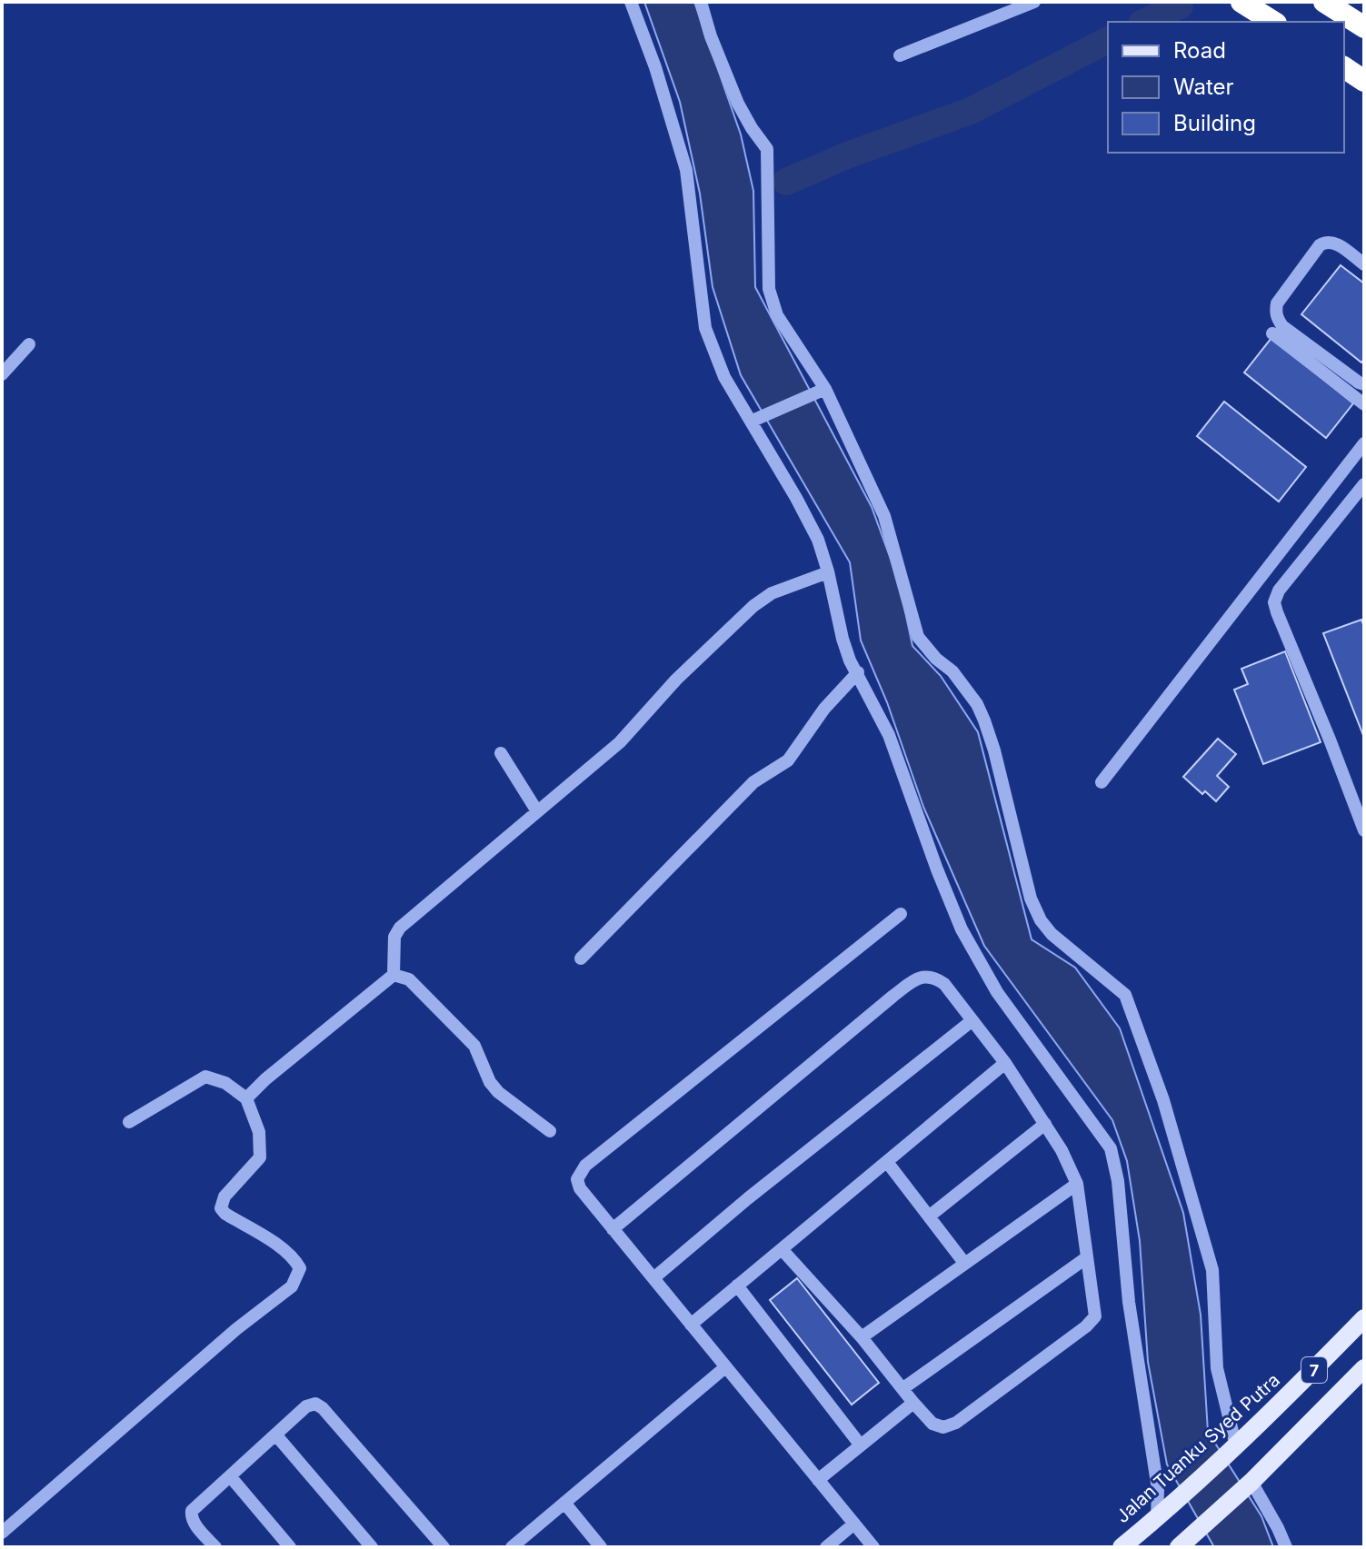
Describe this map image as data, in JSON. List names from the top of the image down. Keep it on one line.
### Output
{"streets":{"main road":["7","Jalan Tuanku Syed Putra"]},"legend":["Road","Water","Building"]}
